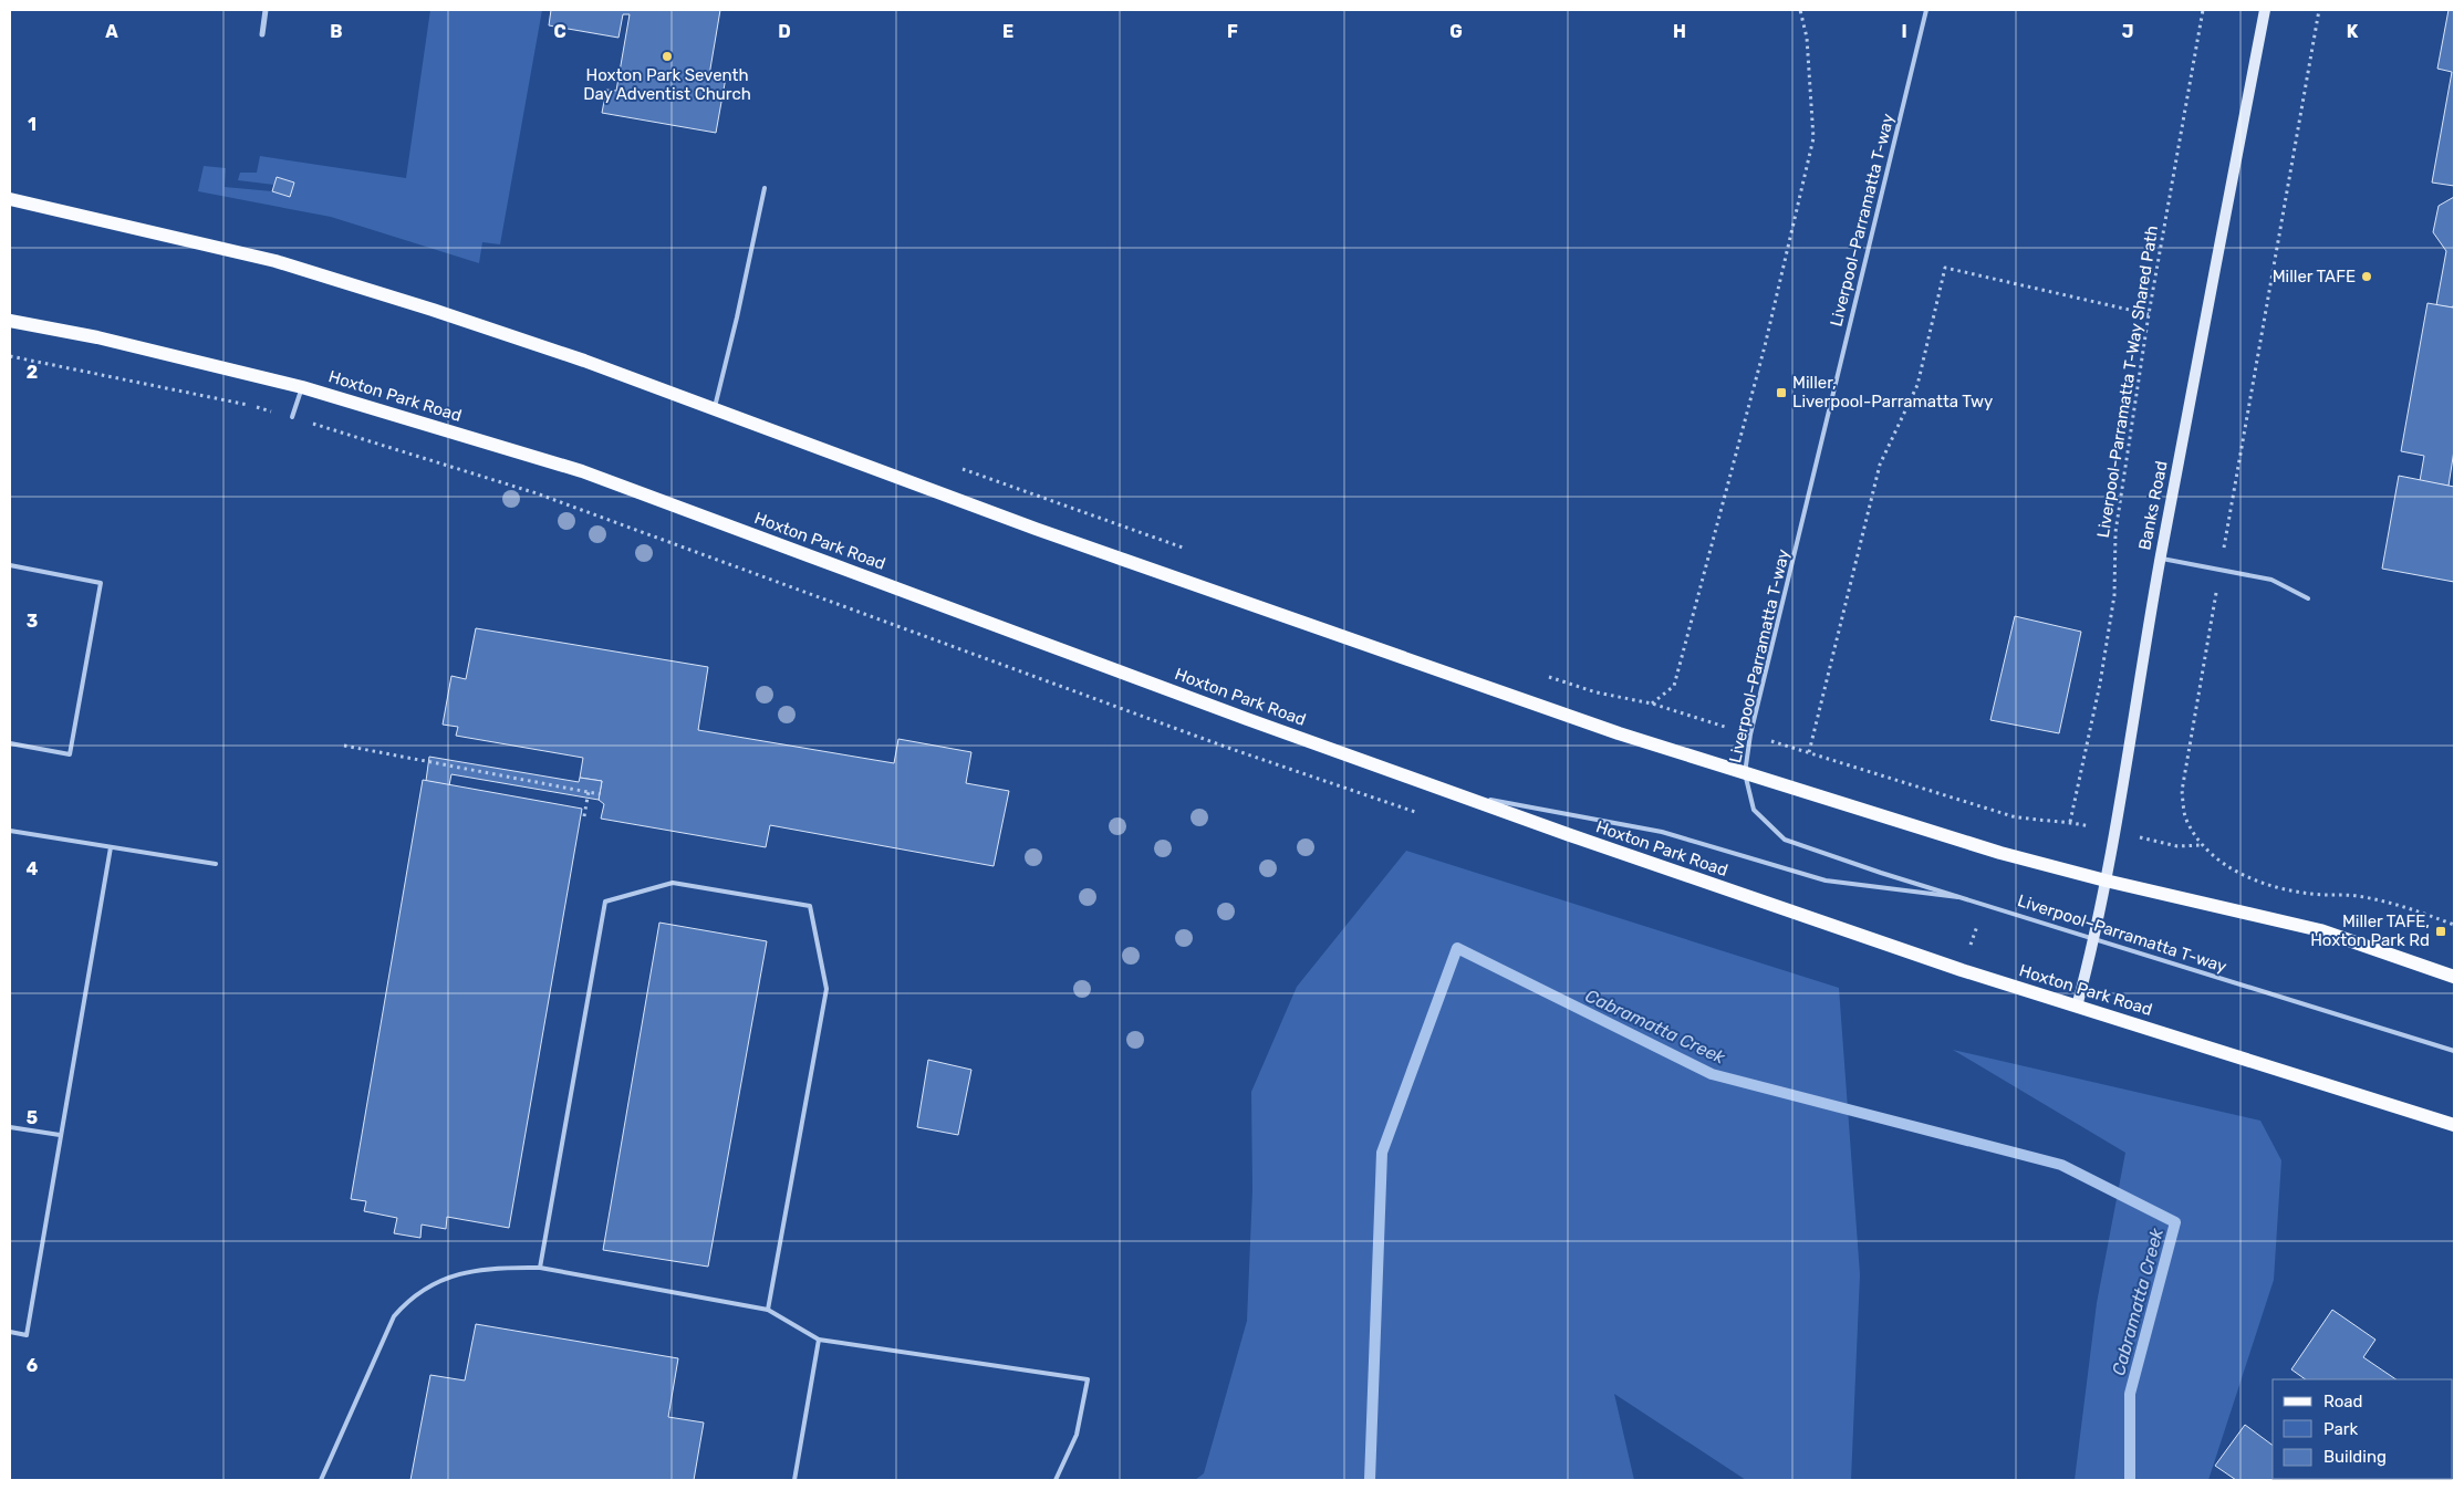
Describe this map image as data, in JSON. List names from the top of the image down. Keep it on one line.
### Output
{"streets":{"main road":["Hoxton Park Road"],"street":["Banks Road"],"lane":["Liverpool–Parramatta T-way"],"path":["Liverpool-Parramatta T-Way Shared Path"]},"crossings":[["Liverpool–Parramatta T-way","Banks Road"],["Hoxton Park Road","Banks Road"]],"water":["Cabramatta Creek"],"places":{"other":["Hoxton Park Seventh Day Adventist Church","Miller TAFE"],"transit":["Miller, Liverpool-Parramatta Twy","Miller TAFE, Hoxton Park Rd"]},"legend":["Road","Park","Building"],"grid":{"columns":["A","B","C","D","E","F","G","H","I","J","K"],"rows":["1","2","3","4","5","6"]}}
